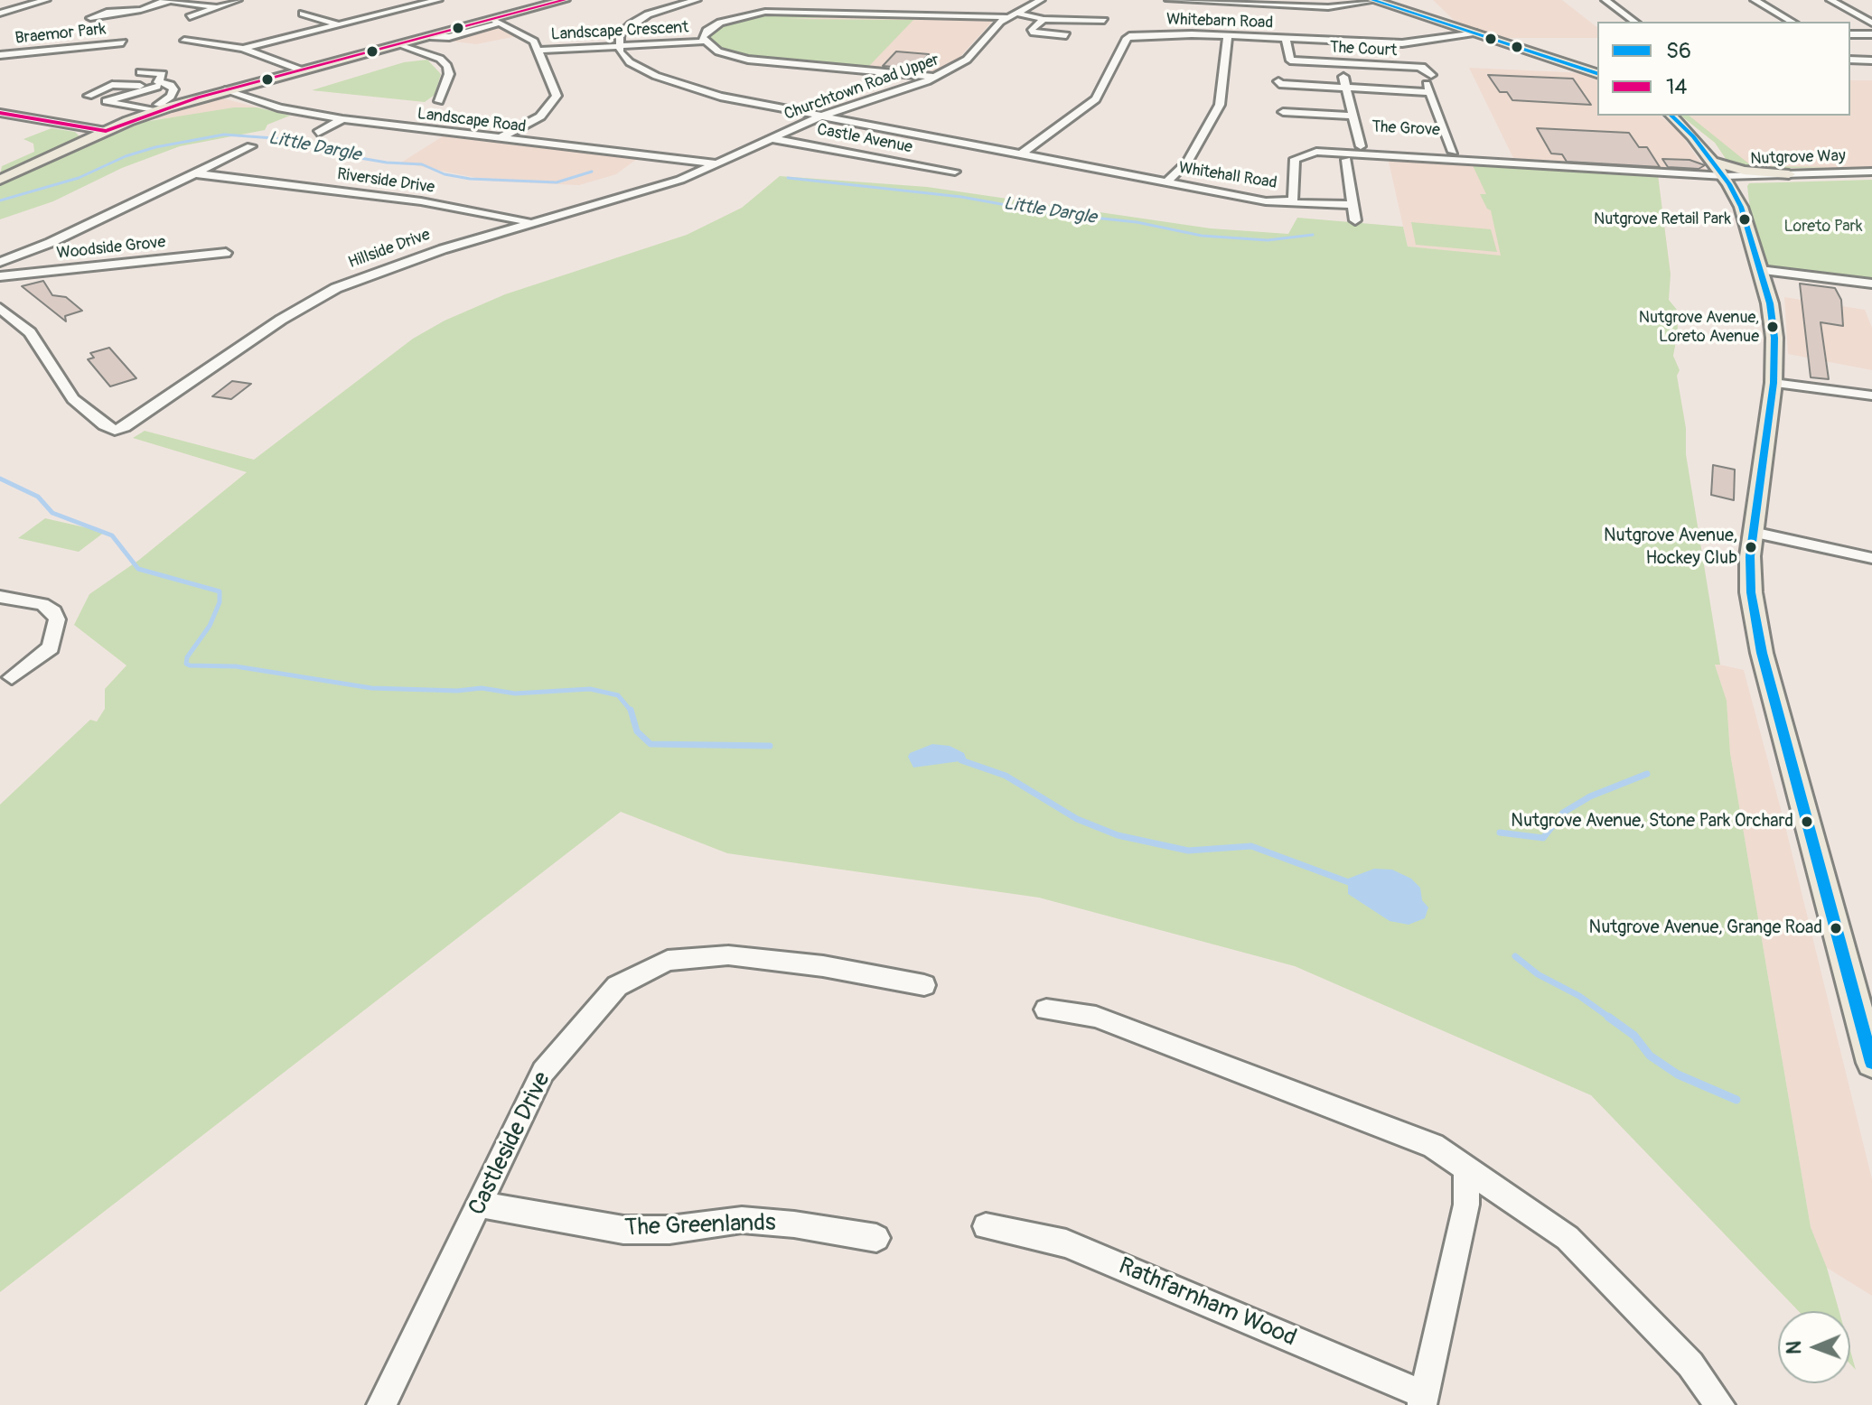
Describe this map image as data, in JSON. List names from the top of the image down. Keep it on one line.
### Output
{"streets":{"street":["Whitebarn Road","Landscape Crescent","Braemor Park","The Court","Churchtown Road Upper","Landscape Road","The Grove","Castle Avenue","Nutgrove Way","Whitehall Road","Riverside Drive","Woodside Grove","Hillside Drive","Castleside Drive","The Greenlands","Rathfarnham Wood"]},"crossings":[["Whitebarn Road","Whitehall Road"],["Landscape Crescent","Churchtown Road Upper"],["Landscape Crescent","Whitehall Road"],["The Court","The Grove"],["Churchtown Road Upper","Landscape Road"],["Churchtown Road Upper","Castle Avenue"],["Churchtown Road Upper","Whitehall Road"],["Churchtown Road Upper","Hillside Drive"],["Landscape Road","Hillside Drive"],["Nutgrove Way","Whitehall Road"],["Riverside Drive","Hillside Drive"],["Castleside Drive","The Greenlands"]],"water":["Little Dargle"],"parks":["Loreto Park"],"places":["Nutgrove Retail Park","Nutgrove Avenue, Loreto Avenue","Nutgrove Avenue, Hockey Club","Nutgrove Avenue, Stone Park Orchard","Nutgrove Avenue, Grange Road"],"lines":["transit line S6","transit line 14"],"legend":["S6","14"],"north":"left"}
